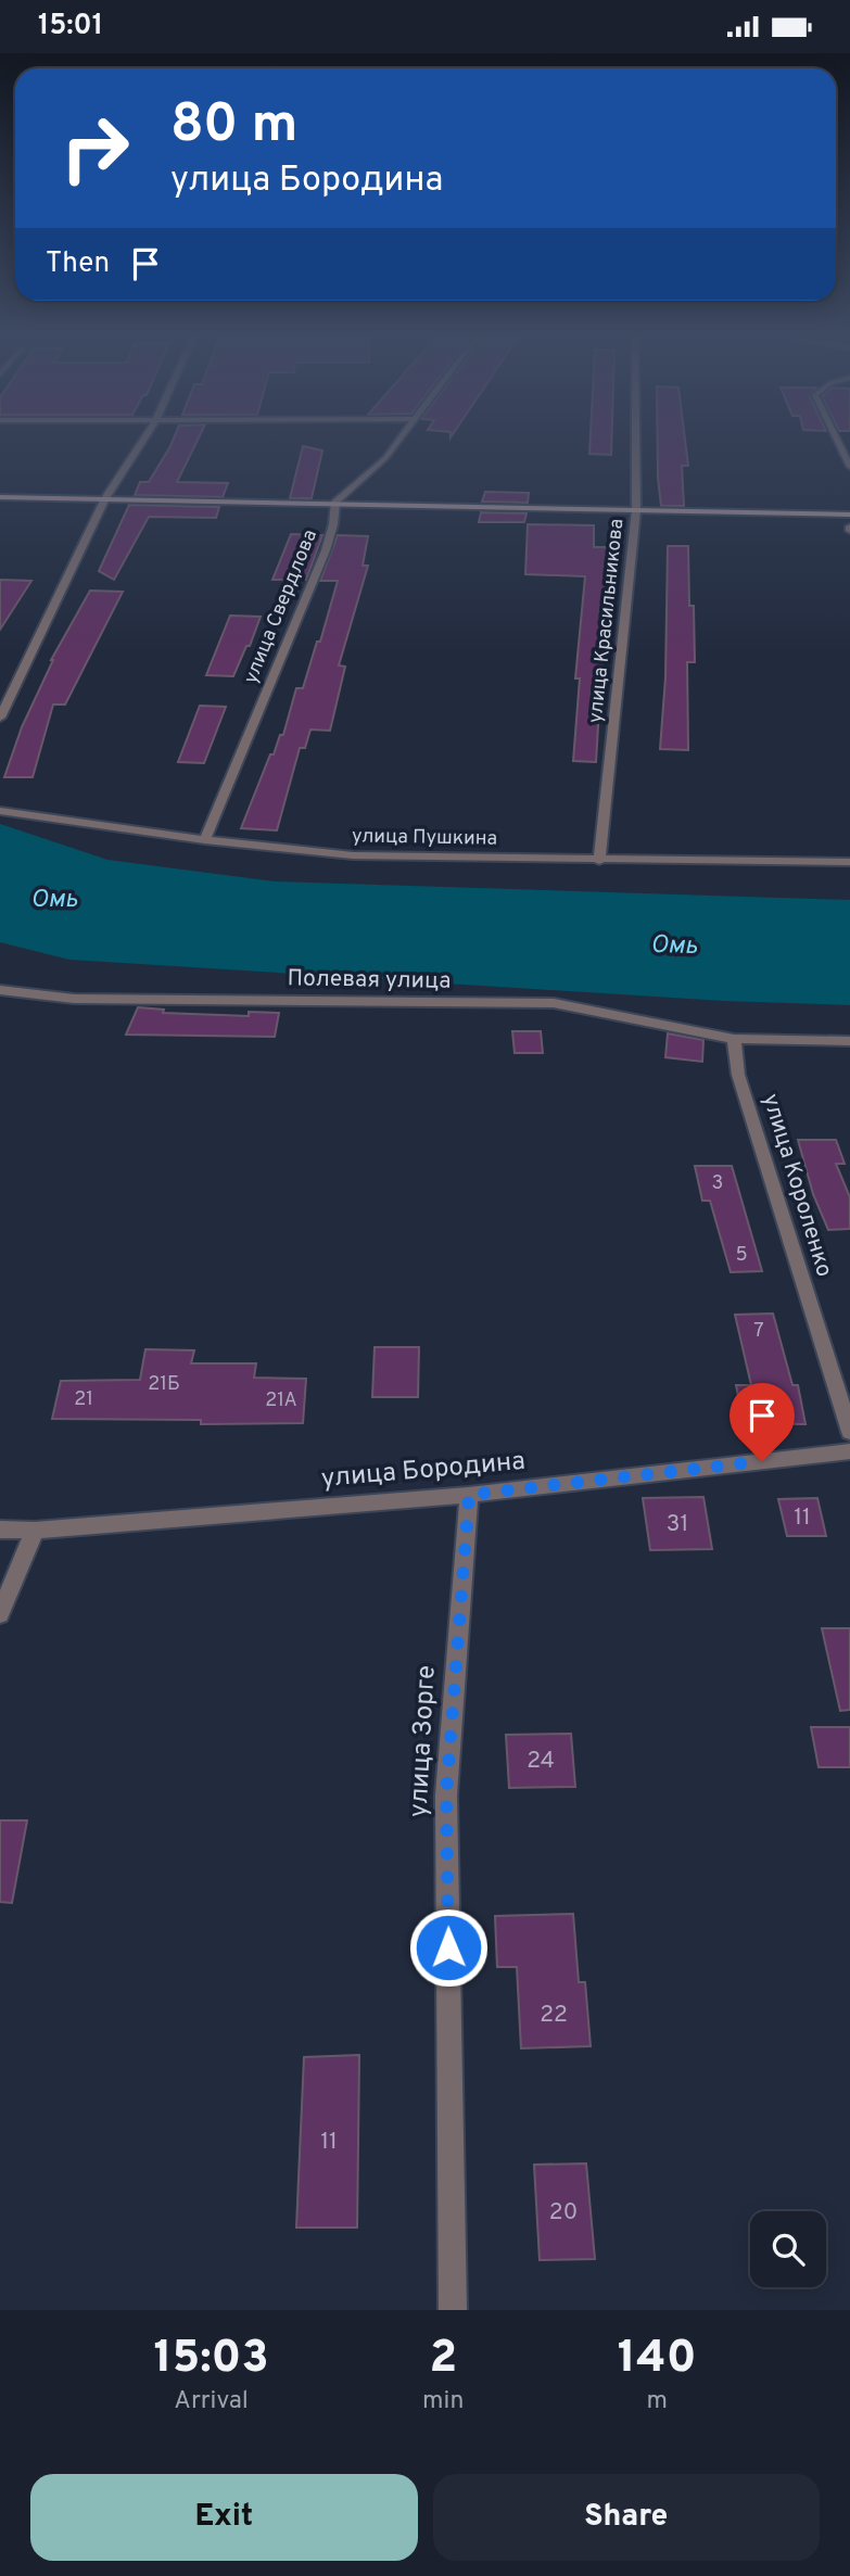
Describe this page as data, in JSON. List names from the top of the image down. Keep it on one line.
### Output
{"streets":{"street":["улица Свердлова","улица Красильникова","улица Пушкина","Полевая улица","улица Короленко","улица Бородина","улица Зорге"]},"crossings":[["улица Свердлова","улица Пушкина"],["улица Красильникова","улица Пушкина"],["Полевая улица","улица Короленко"],["улица Бородина","улица Зорге"]],"water":["Омь"],"house_numbers":["3","5","7","21Б","21","21А","11","31","24","22","11","20"],"page":{"status":"15:01","turn":["80 m","улица Бородина"],"then":"Then","eta":["15:03","Arrival","2","min","140","m"],"buttons":["Exit","Share"]}}
